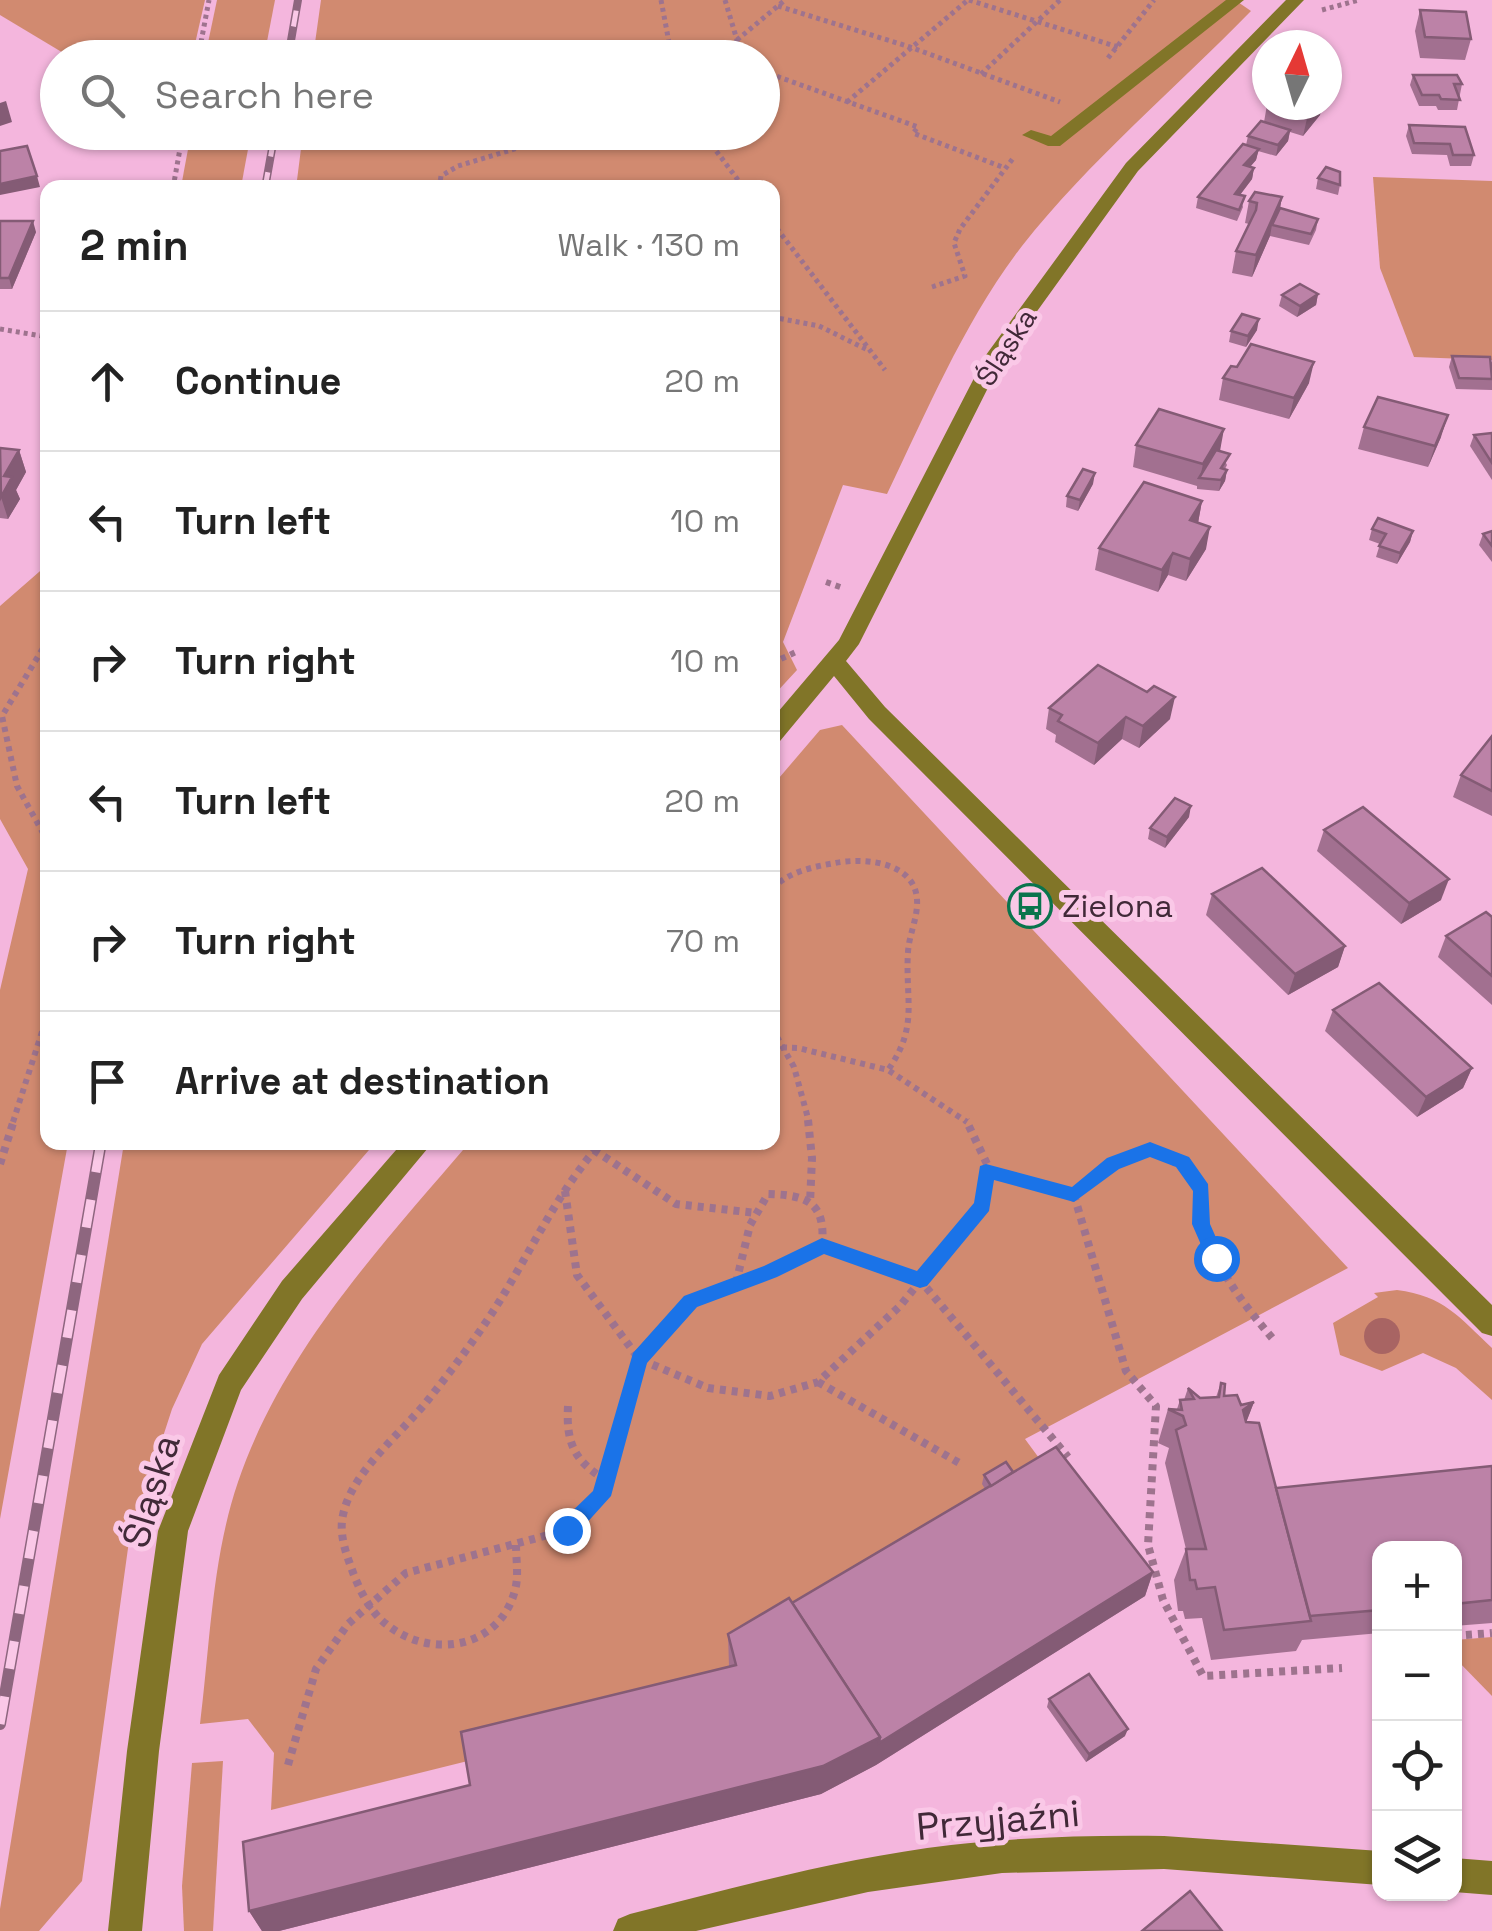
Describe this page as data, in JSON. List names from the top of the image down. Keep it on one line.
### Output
{"streets":{"street":["Śląska","Przyjaźni"]},"places":{"bus stop":["Zielona"]},"north":"top","page":{"search":"Search here","heading":["2 min","Walk · 130 m"],"list":[["Continue","20 m"],["Turn left","10 m"],["Turn right","10 m"],["Turn left","20 m"],["Turn right","70 m"],"Arrive at destination"],"map_buttons":["+","−"]}}
